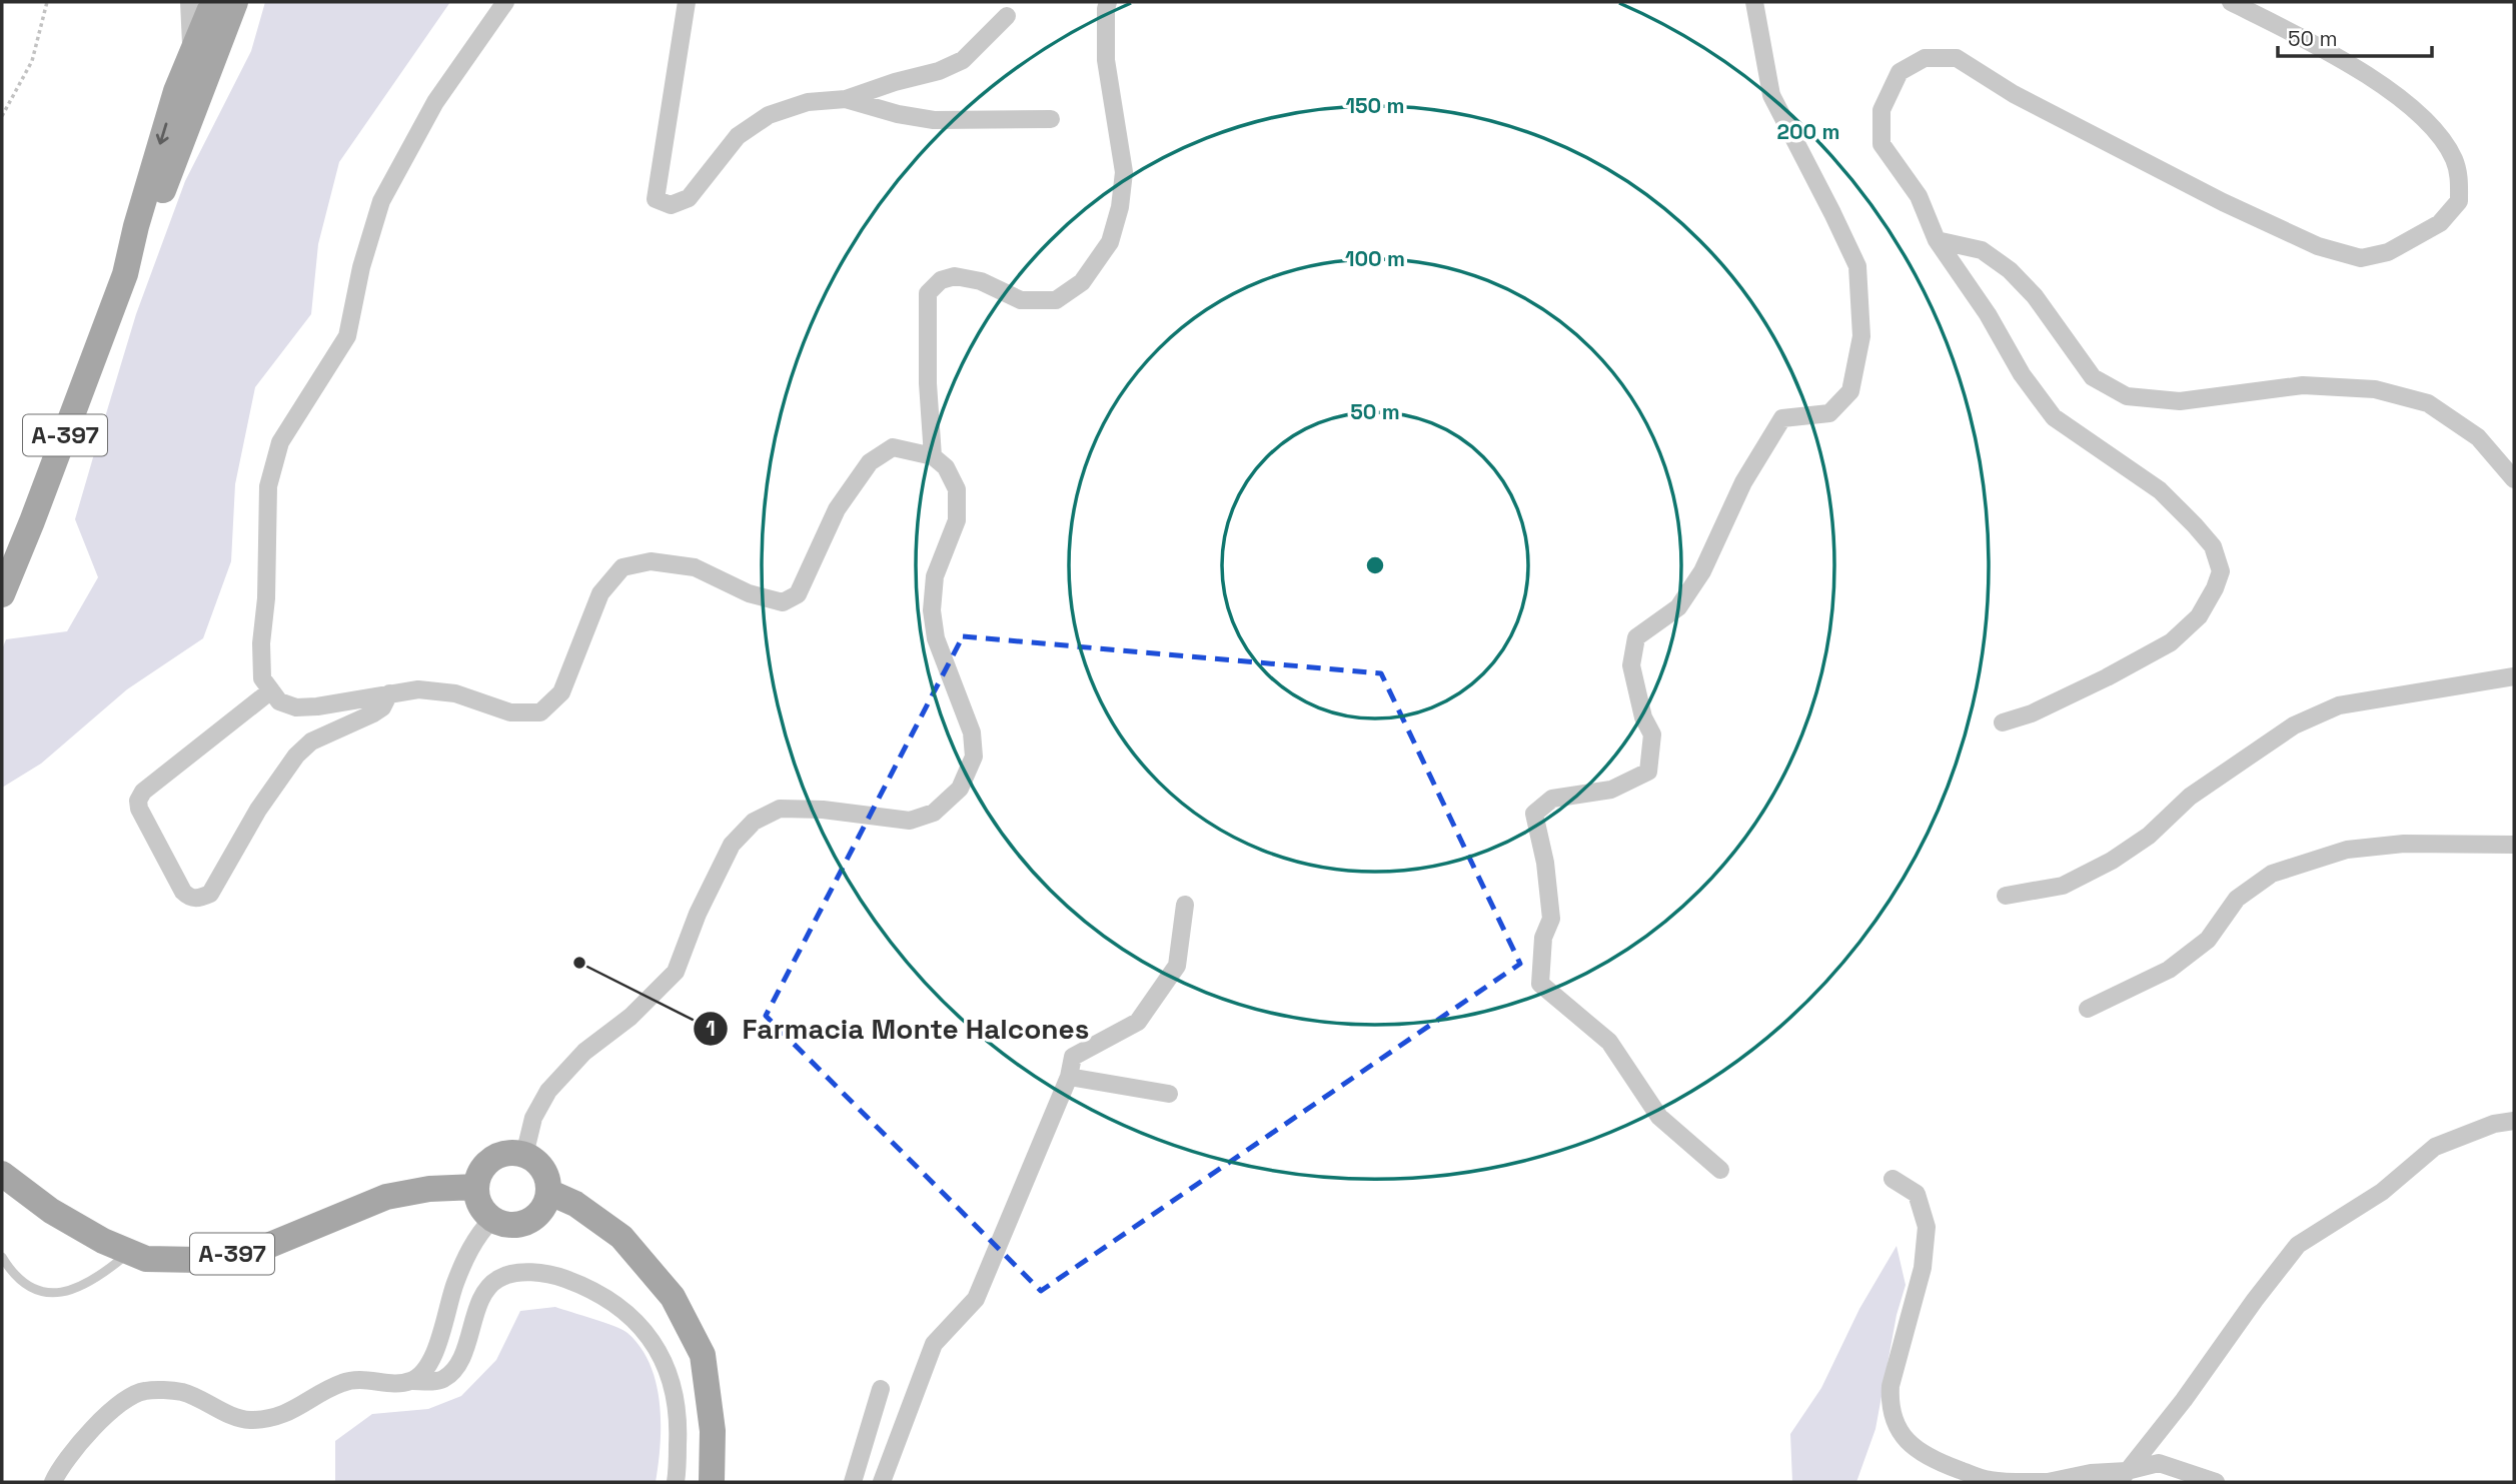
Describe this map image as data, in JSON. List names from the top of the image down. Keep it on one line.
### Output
{"streets":{"main road":["A-397"]},"places":["Farmacia Monte Halcones"],"scale_bar":"50 m","rings":["150 m","200 m","100 m","50 m"]}
